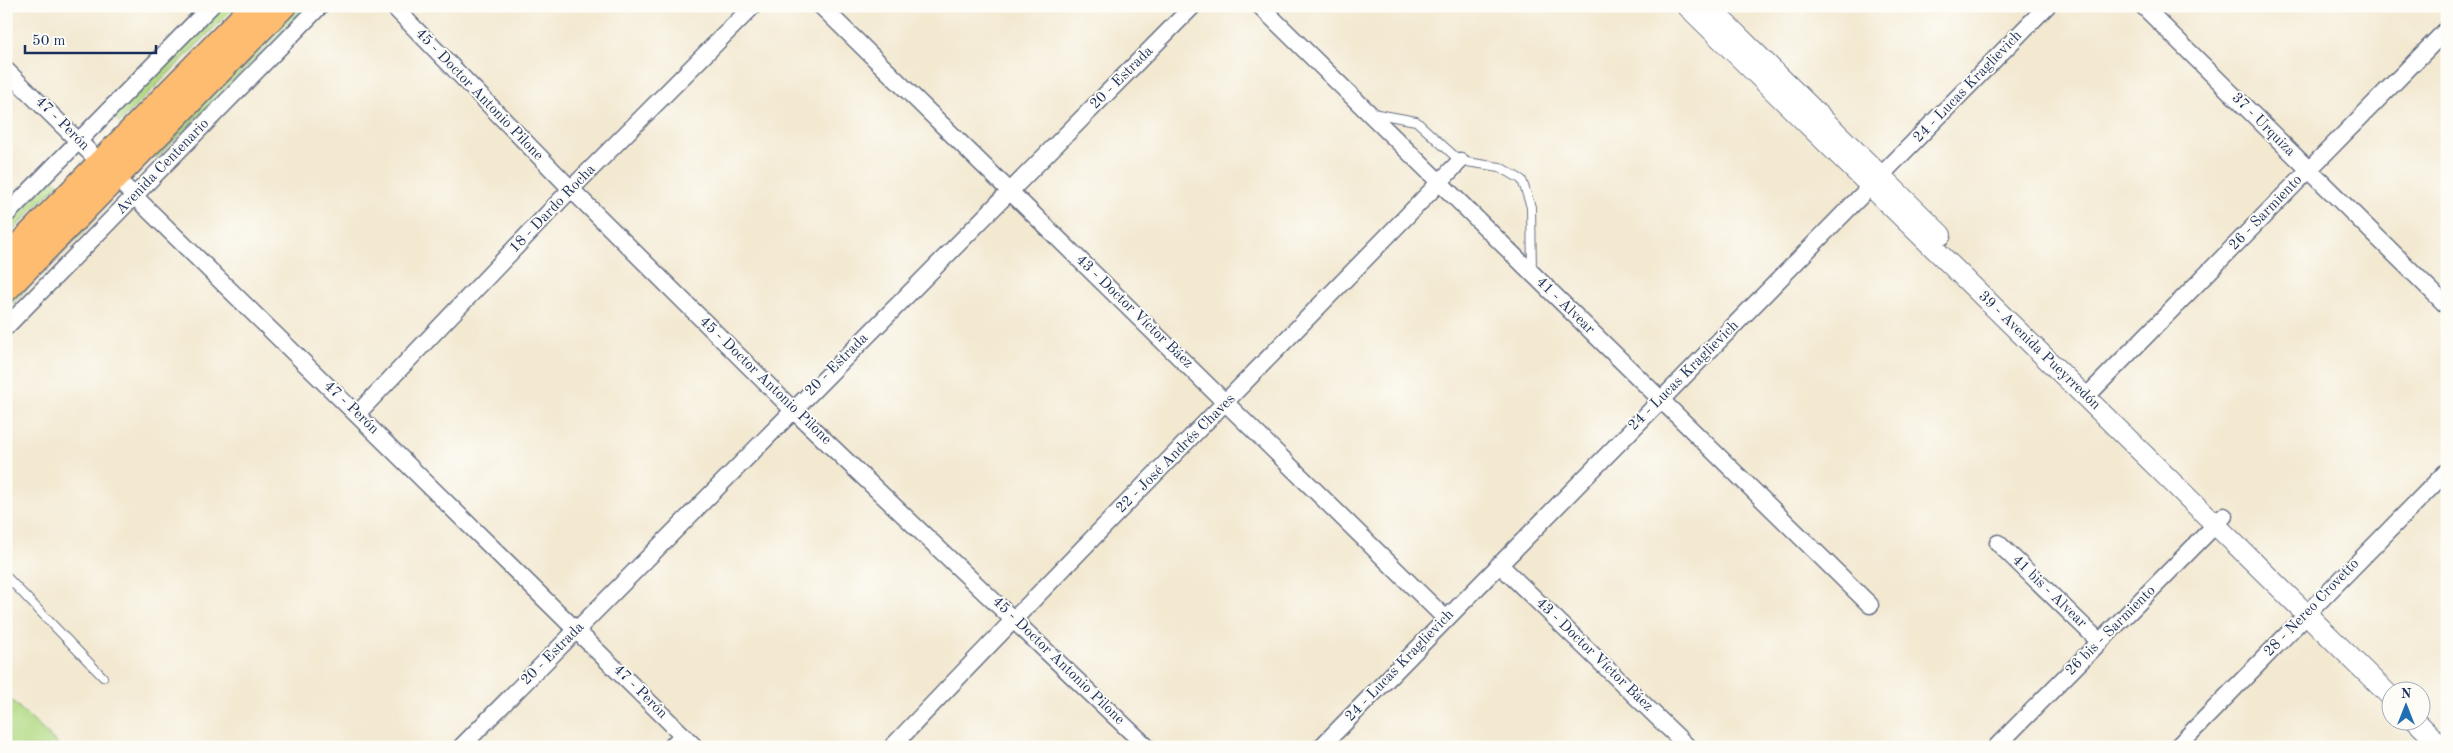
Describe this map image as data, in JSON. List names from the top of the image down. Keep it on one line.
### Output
{"streets":{"main road":["Avenida Centenario"],"street":["20 - Estrada","24 - Lucas Kraglievich","45 - Doctor Antonio Pilone","47 - Perón","37 - Urquiza","18 - Dardo Rocha","26 - Sarmiento","41 - Alvear","43 - Doctor Víctor Báez","39 - Avenida Pueyrredón","22 - José Andrés Chaves","41 bis - Alvear","28 - Nereo Crovetto","26 bis - Sarmiento"]},"crossings":[["20 - Estrada","45 - Doctor Antonio Pilone"],["20 - Estrada","47 - Perón"],["20 - Estrada","43 - Doctor Víctor Báez"],["24 - Lucas Kraglievich","41 - Alvear"],["24 - Lucas Kraglievich","43 - Doctor Víctor Báez"],["24 - Lucas Kraglievich","39 - Avenida Pueyrredón"],["45 - Doctor Antonio Pilone","18 - Dardo Rocha"],["45 - Doctor Antonio Pilone","22 - José Andrés Chaves"],["47 - Perón","Avenida Centenario"],["47 - Perón","18 - Dardo Rocha"],["37 - Urquiza","26 - Sarmiento"],["26 - Sarmiento","39 - Avenida Pueyrredón"],["41 - Alvear","22 - José Andrés Chaves"],["43 - Doctor Víctor Báez","22 - José Andrés Chaves"],["39 - Avenida Pueyrredón","28 - Nereo Crovetto"],["39 - Avenida Pueyrredón","26 bis - Sarmiento"],["41 bis - Alvear","26 bis - Sarmiento"]],"scale_bar":"50 m","north":"top"}
